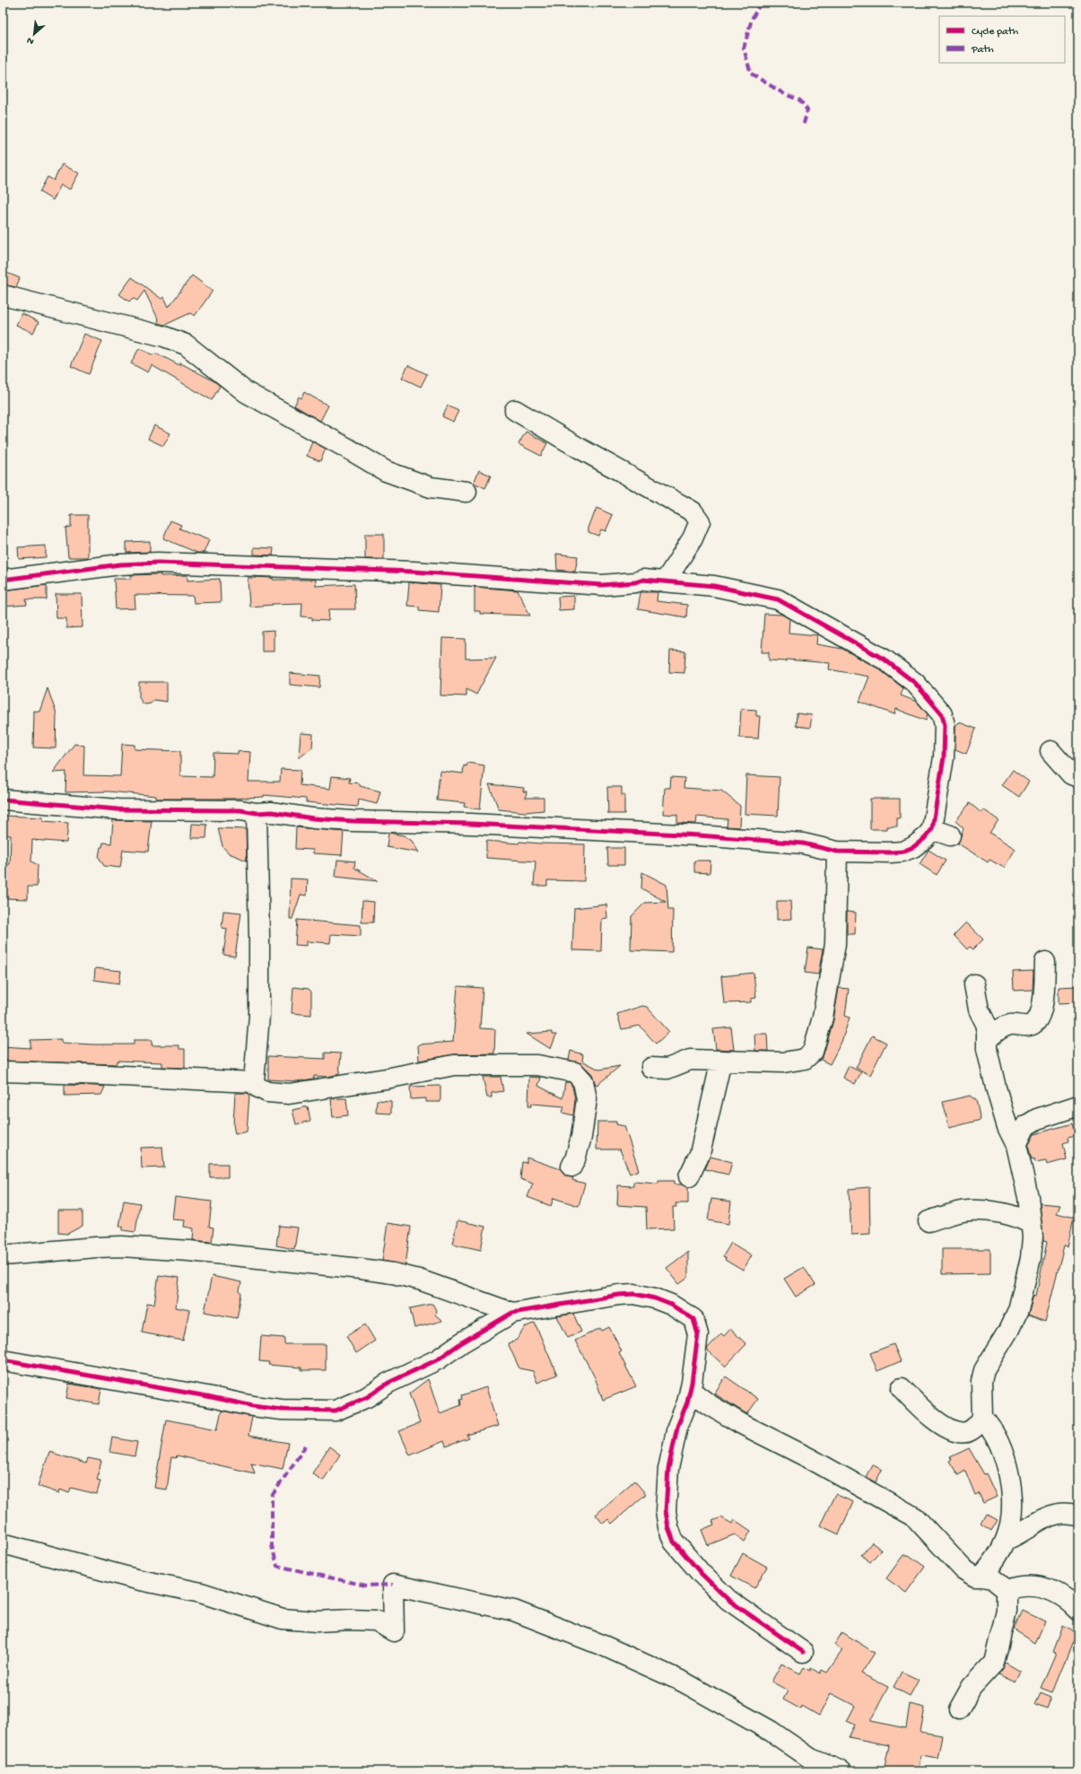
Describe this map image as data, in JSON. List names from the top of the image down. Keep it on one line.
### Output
{"legend":["Cycle path","Path"],"north":"bottom left"}
